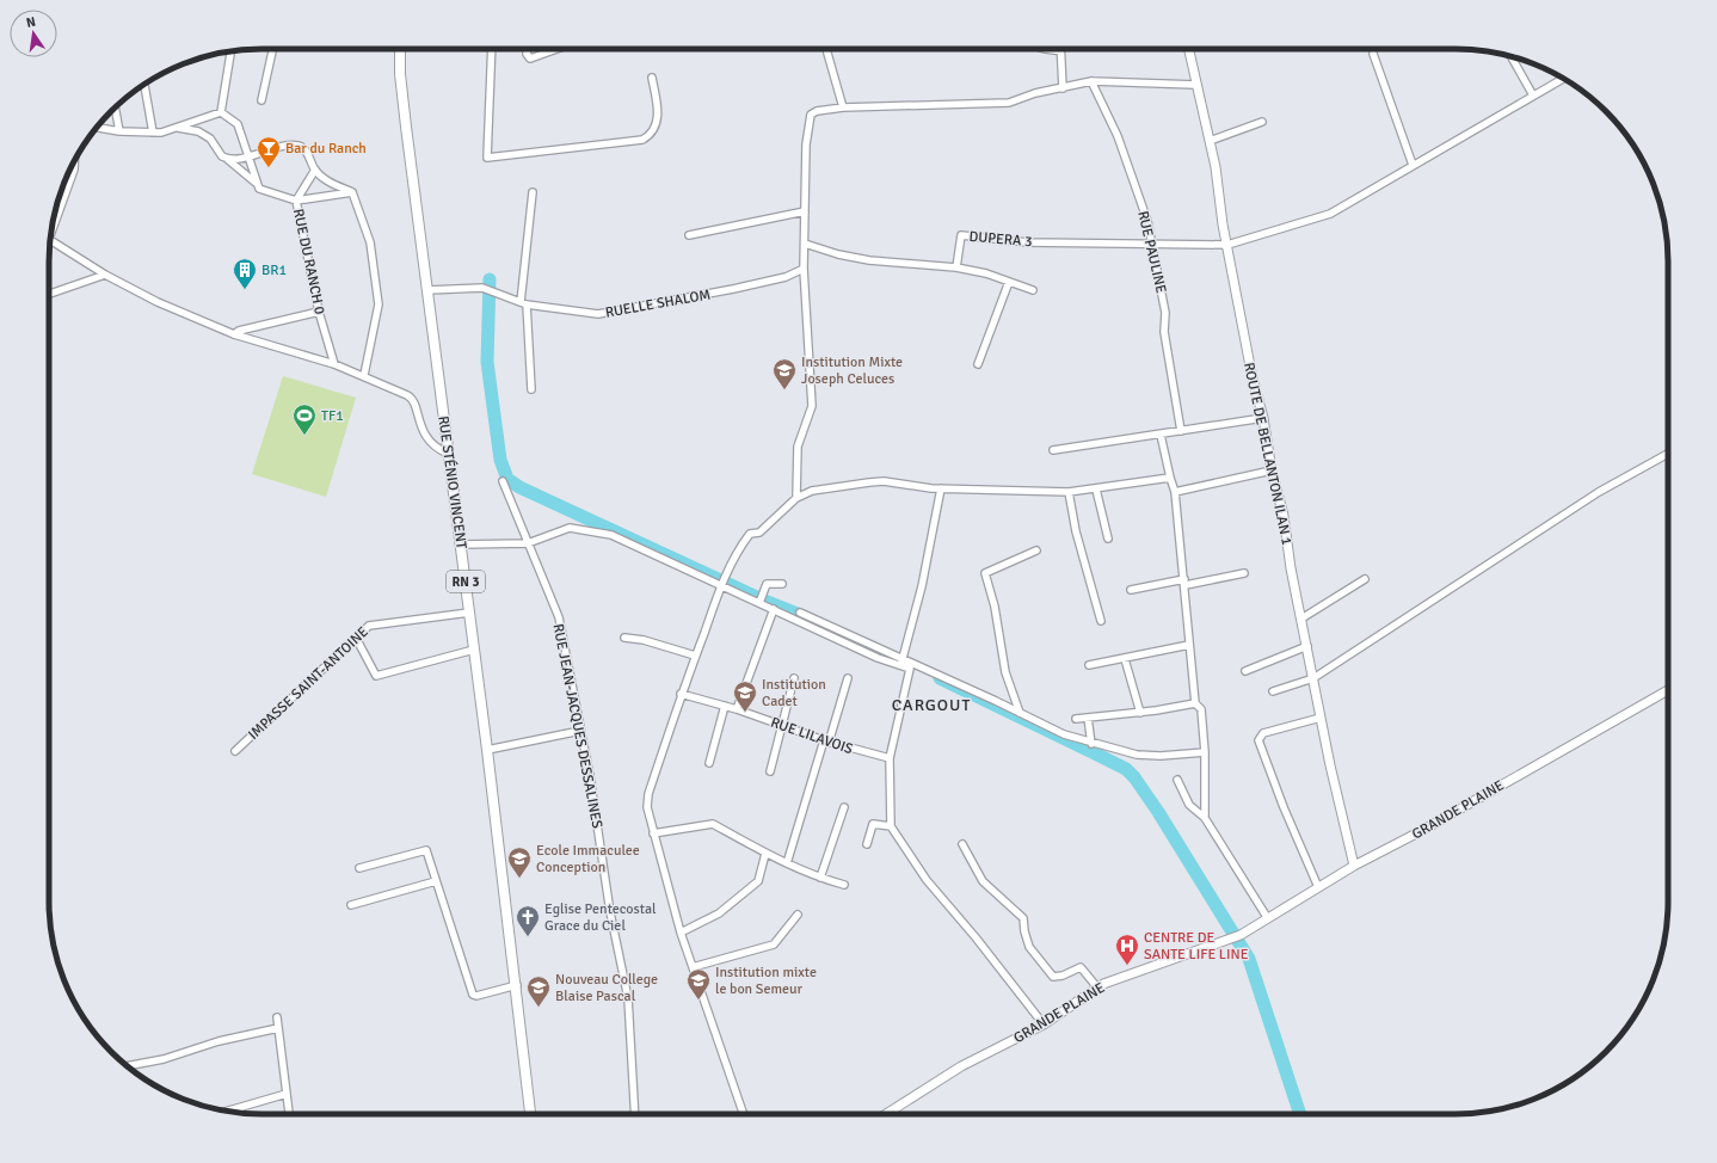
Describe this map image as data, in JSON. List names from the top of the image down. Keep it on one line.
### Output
{"streets":{"main road":["RUE STÉNIO VINCENT","RN 3"],"street":["DUPERA 3","RUE PAULINE","RUE DU RANCH 0","RUELLE SHALOM","ROUTE DE BELLANTON ILAN 1","IMPASSE SAINT-ANTOINE","RUE JEAN-JACQUES DESSALINES","RUE LILAVOIS","GRANDE PLAINE"]},"crossings":[["DUPERA 3","RUE PAULINE"],["DUPERA 3","ROUTE DE BELLANTON ILAN 1"],["RUELLE SHALOM","RUE STÉNIO VINCENT"],["ROUTE DE BELLANTON ILAN 1","GRANDE PLAINE"],["RUE STÉNIO VINCENT","IMPASSE SAINT-ANTOINE"]],"districts":["CARGOUT"],"places":{"bar":["Bar du Ranch"],"building":["BR1"],"school or university":["Institution Mixte Joseph Celuces","Institution Cadet","Ecole Immaculee Conception","Institution mixte le bon Semeur","Nouveau College Blaise Pascal"],"sports":["TF1"],"church":["Eglise Pentecostal Grace du Ciel"],"hospital":["CENTRE DE SANTE LIFE LINE"]},"north":"top"}
